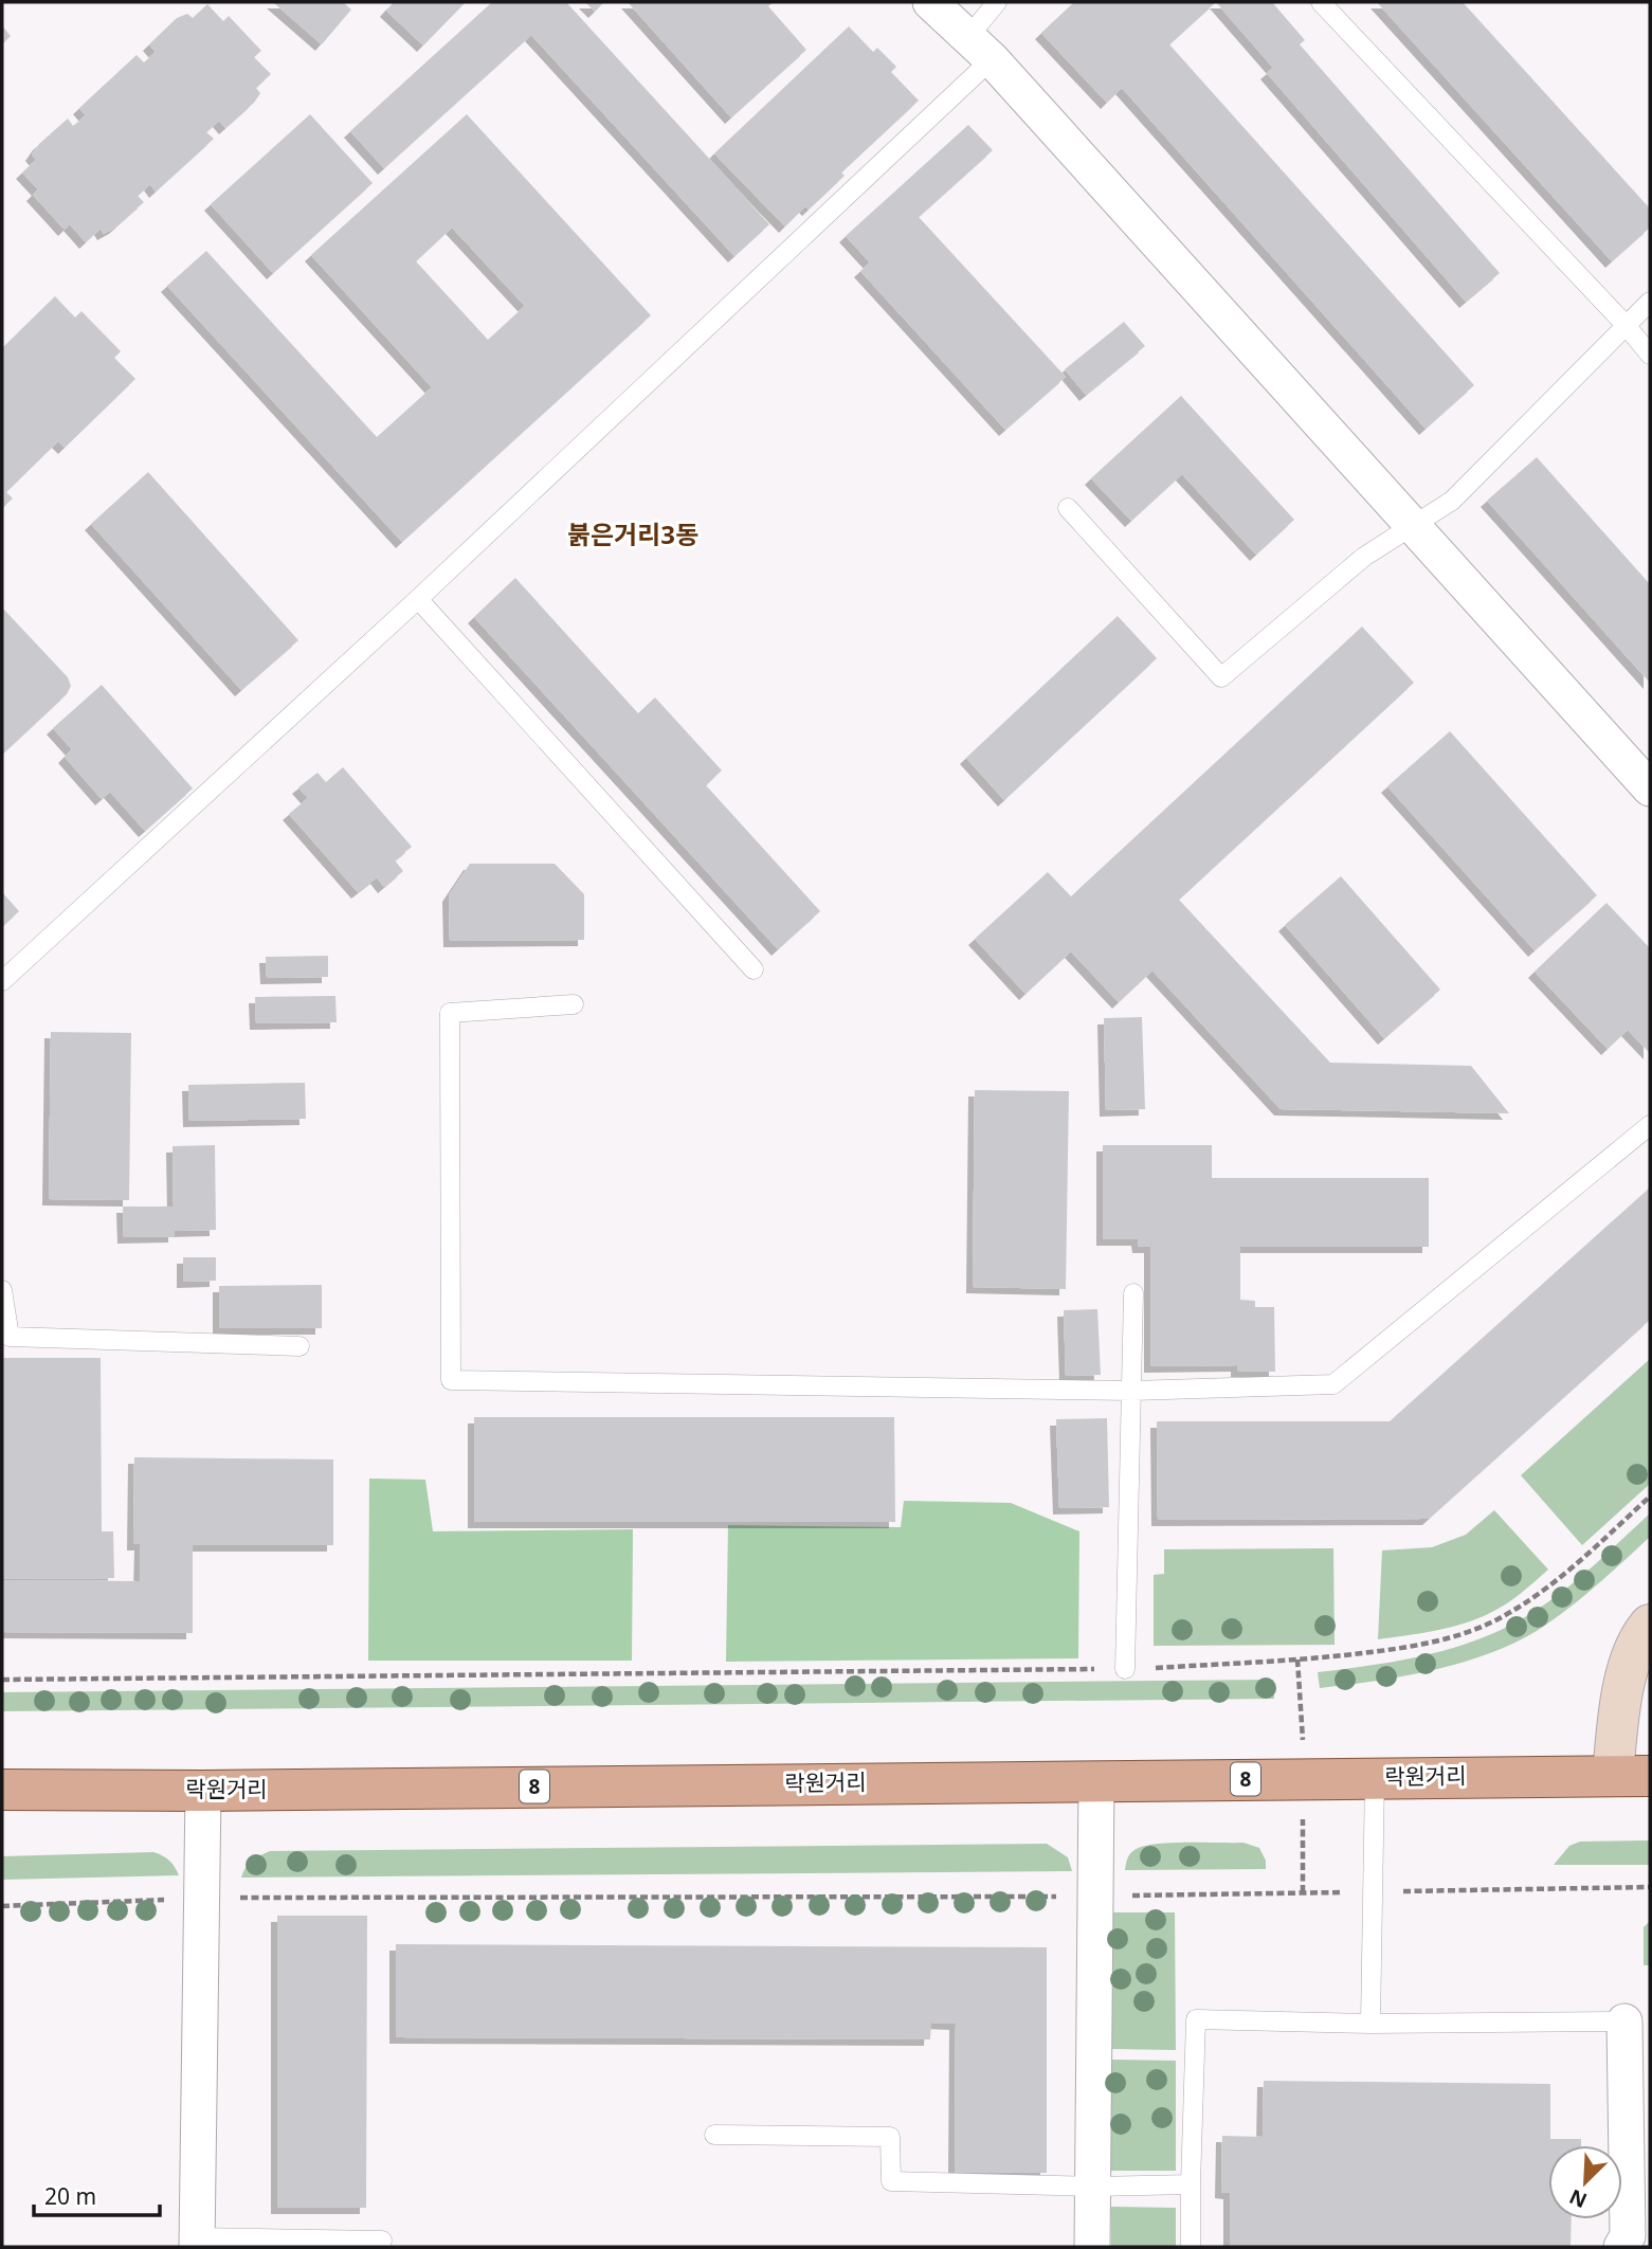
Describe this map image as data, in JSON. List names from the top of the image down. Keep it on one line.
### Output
{"streets":{"main road":["락원거리","8"]},"districts":["붉은거리3동"],"scale_bar":"20 m","north":"bottom left"}
